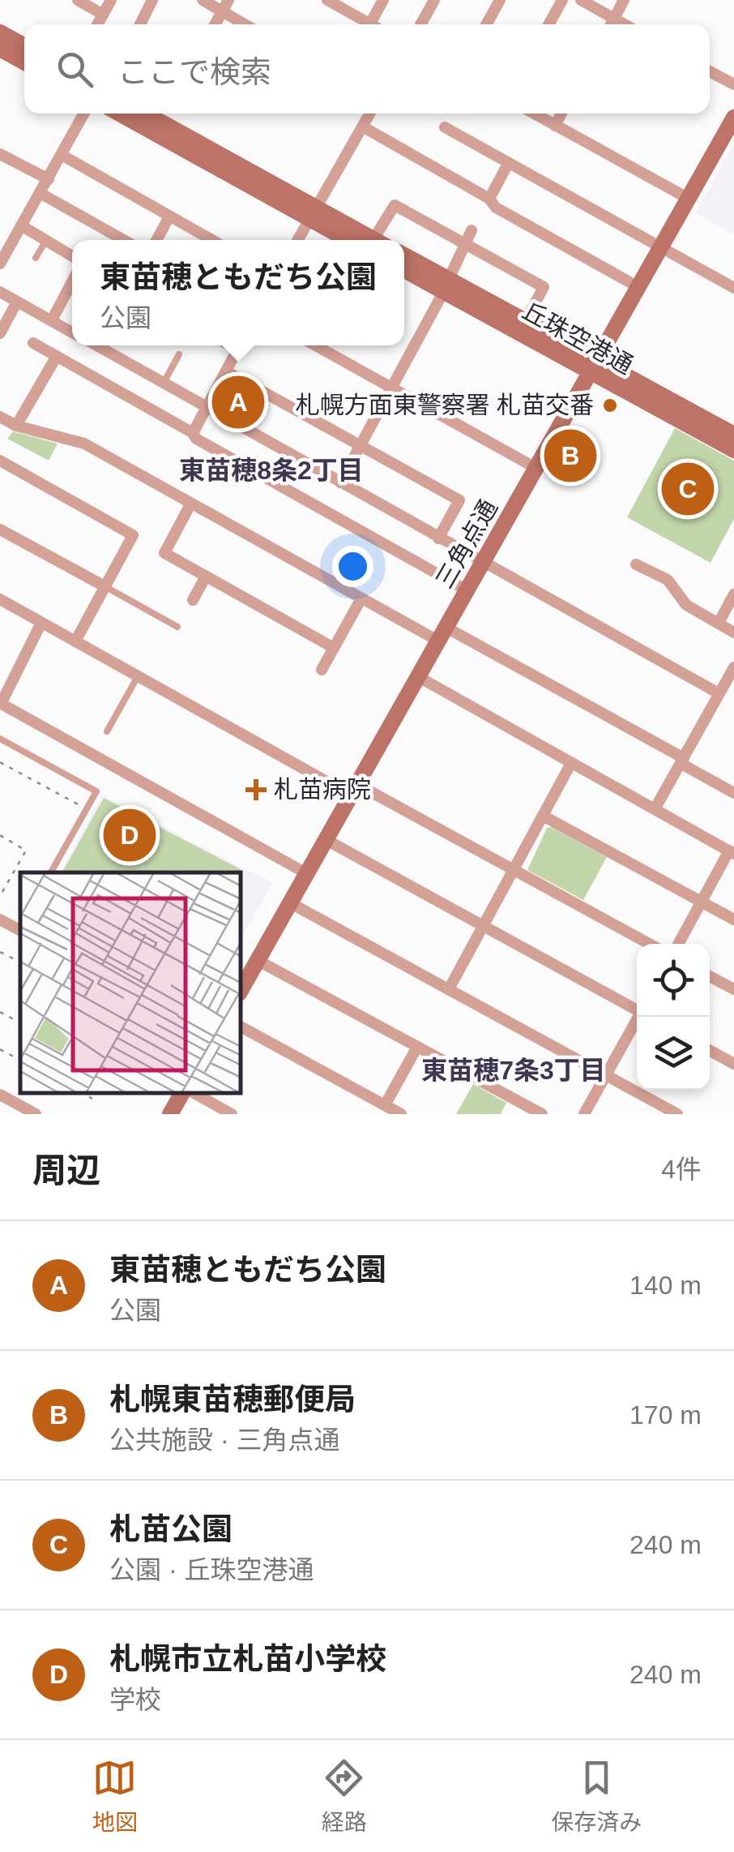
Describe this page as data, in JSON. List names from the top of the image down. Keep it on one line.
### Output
{"streets":{"main road":["丘珠空港通","三角点通"]},"crossings":[["丘珠空港通","三角点通"]],"districts":["東苗穂8条2丁目","東苗穂7条3丁目"],"places":{"other":["札幌方面東警察署 札苗交番"],"health":["札苗病院"]},"page":{"search":"ここで検索","popup":["東苗穂ともだち公園","公園"],"pins":["A","B","C","D"],"heading":["周辺","4件"],"list":[{"mark":"A","name":"東苗穂ともだち公園","note":"公園","value":"140 m"},{"mark":"B","name":"札幌東苗穂郵便局","note":"公共施設 · 三角点通","value":"170 m"},{"mark":"C","name":"札苗公園","note":"公園 · 丘珠空港通","value":"240 m"},{"mark":"D","name":"札幌市立札苗小学校","note":"学校","value":"240 m"}],"nav":["地図","経路","保存済み"]}}
